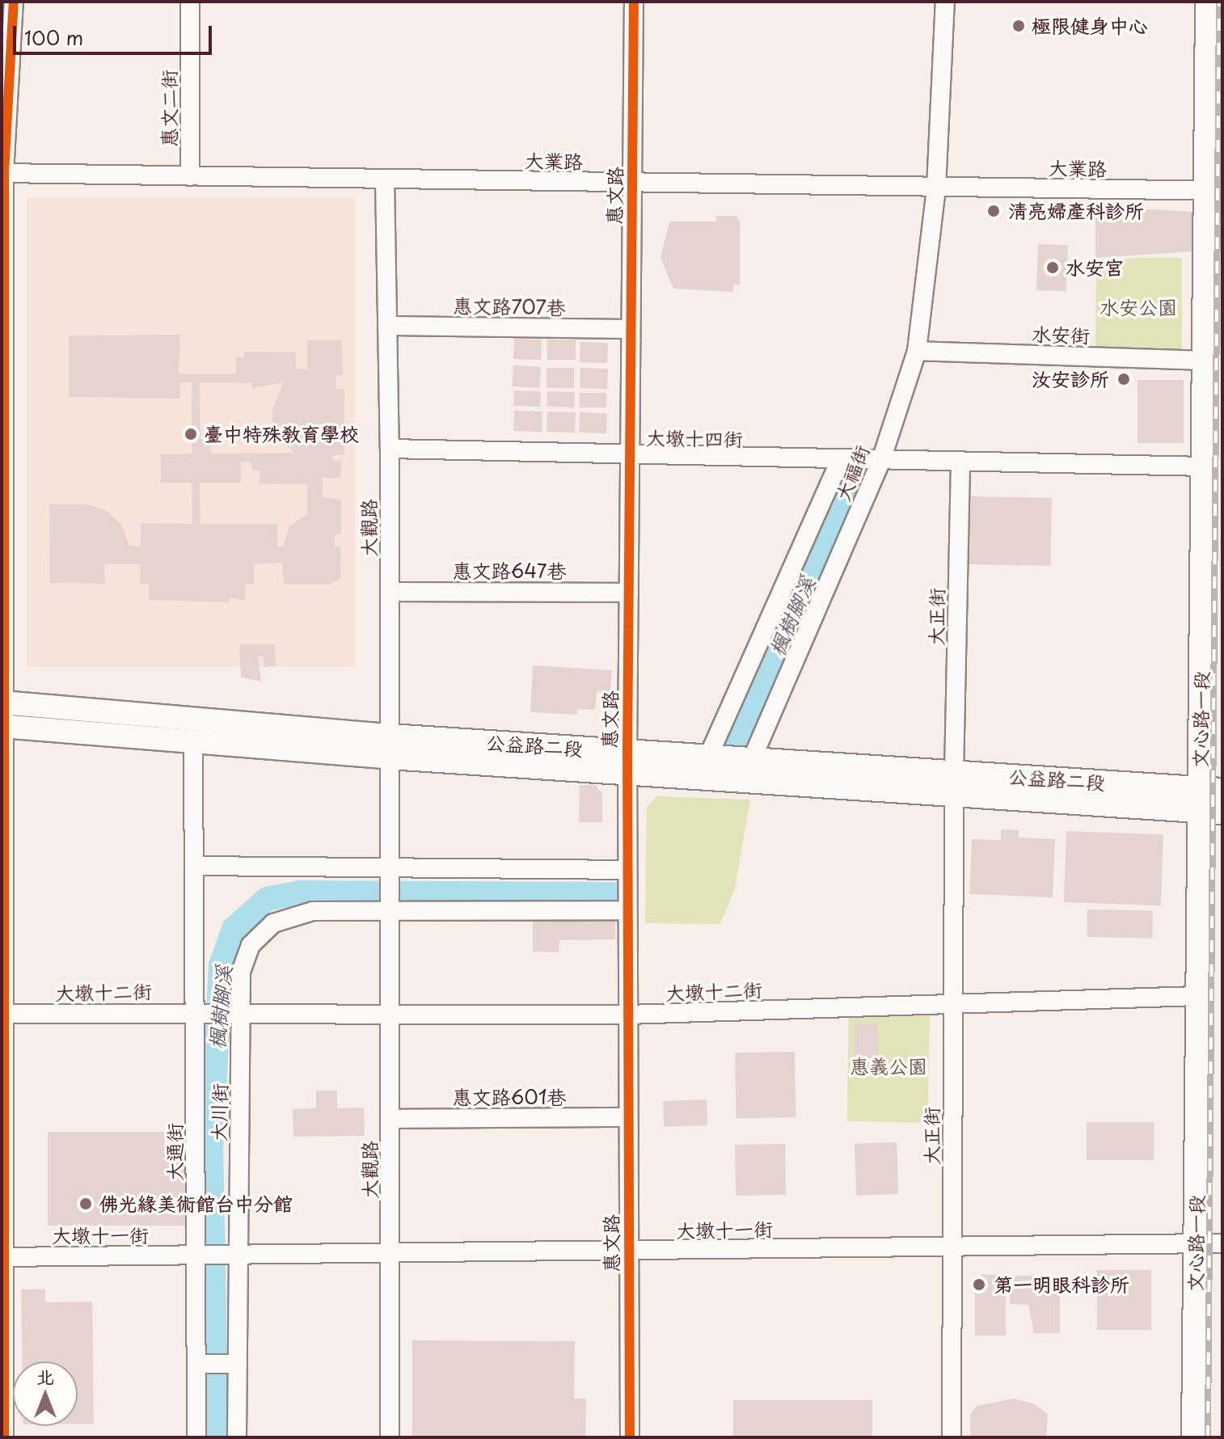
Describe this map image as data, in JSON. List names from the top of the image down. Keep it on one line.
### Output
{"streets":{"main road":["文心路一段","公益路二段"],"street":["惠文二街","大業路","惠文路","惠文路707巷","水安街","大墩十四街","大福街","大觀路","惠文路647巷","大正街","大墩十二街","惠文路601巷","大川街","大通街","大墩十一街"]},"crossings":[["惠文二街","大業路"],["大業路","惠文路"],["大業路","大福街"],["大業路","大觀路"],["大業路","文心路一段"],["惠文路","惠文路707巷"],["惠文路","大墩十四街"],["惠文路","惠文路647巷"],["惠文路","公益路二段"],["惠文路","大墩十二街"],["惠文路","惠文路601巷"],["惠文路","大川街"],["惠文路","大墩十一街"],["惠文路707巷","大觀路"],["水安街","大福街"],["水安街","文心路一段"],["大墩十四街","大福街"],["大墩十四街","大觀路"],["大墩十四街","大正街"],["大墩十四街","文心路一段"],["大福街","公益路二段"],["大觀路","惠文路647巷"],["大觀路","公益路二段"],["大觀路","大墩十二街"],["大觀路","惠文路601巷"],["大觀路","大川街"],["大觀路","大墩十一街"],["大正街","公益路二段"],["大正街","大墩十二街"],["大正街","大墩十一街"],["文心路一段","公益路二段"],["文心路一段","大墩十二街"],["文心路一段","大墩十一街"],["公益路二段","大通街"],["大墩十二街","大川街"],["大墩十二街","大通街"],["大川街","大墩十一街"],["大通街","大墩十一街"]],"water":["楓樹腳溪"],"parks":["水安公園","惠義公園"],"places":["極限健身中心","清亮婦產科診所","水安宮","汝安診所","臺中特殊教育學校","佛光緣美術館台中分館","第一明眼科診所"],"scale_bar":"100 m","north":"top"}
